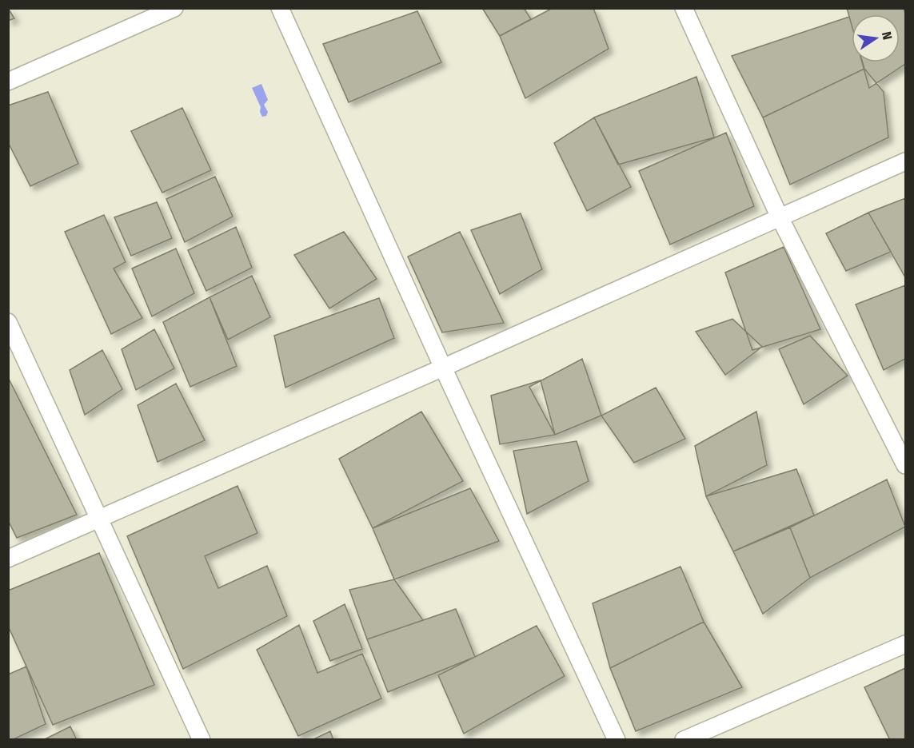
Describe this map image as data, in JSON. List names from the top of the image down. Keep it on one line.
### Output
{"north":"right"}
